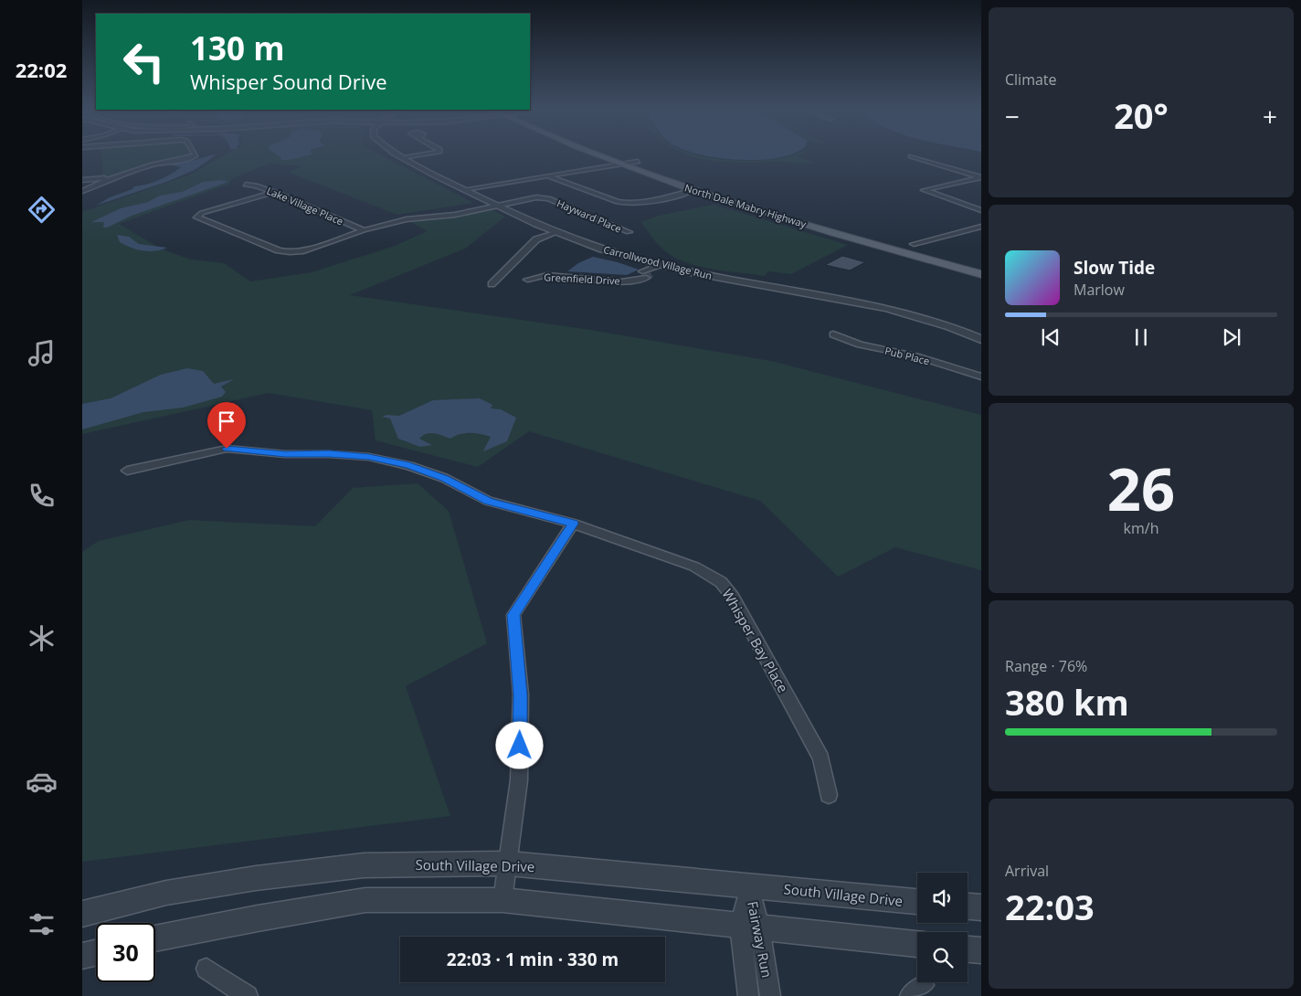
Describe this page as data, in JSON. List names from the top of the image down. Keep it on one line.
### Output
{"streets":{"main road":["North Dale Mabry Highway"],"street":["Lake Village Place","Hayward Place","Carrollwood Village Run","Greenfield Drive","Pub Place","Whisper Bay Place","South Village Drive","Fairway Run"]},"crossings":[["Lake Village Place","Hayward Place"],["Hayward Place","Carrollwood Village Run"],["Carrollwood Village Run","Greenfield Drive"],["South Village Drive","Fairway Run"]],"page":{"tabs":"22:02","tile":["Climate",["26","km/h"],["Range · 76%","380 km"],["Arrival","22:03"]],"turn":["130 m","Whisper Sound Drive"],"heat":["−","20°","+"],"song":["Slow Tide","Marlow"],"limit":"30","trip":"22:03 · 1 min · 330 m"}}
